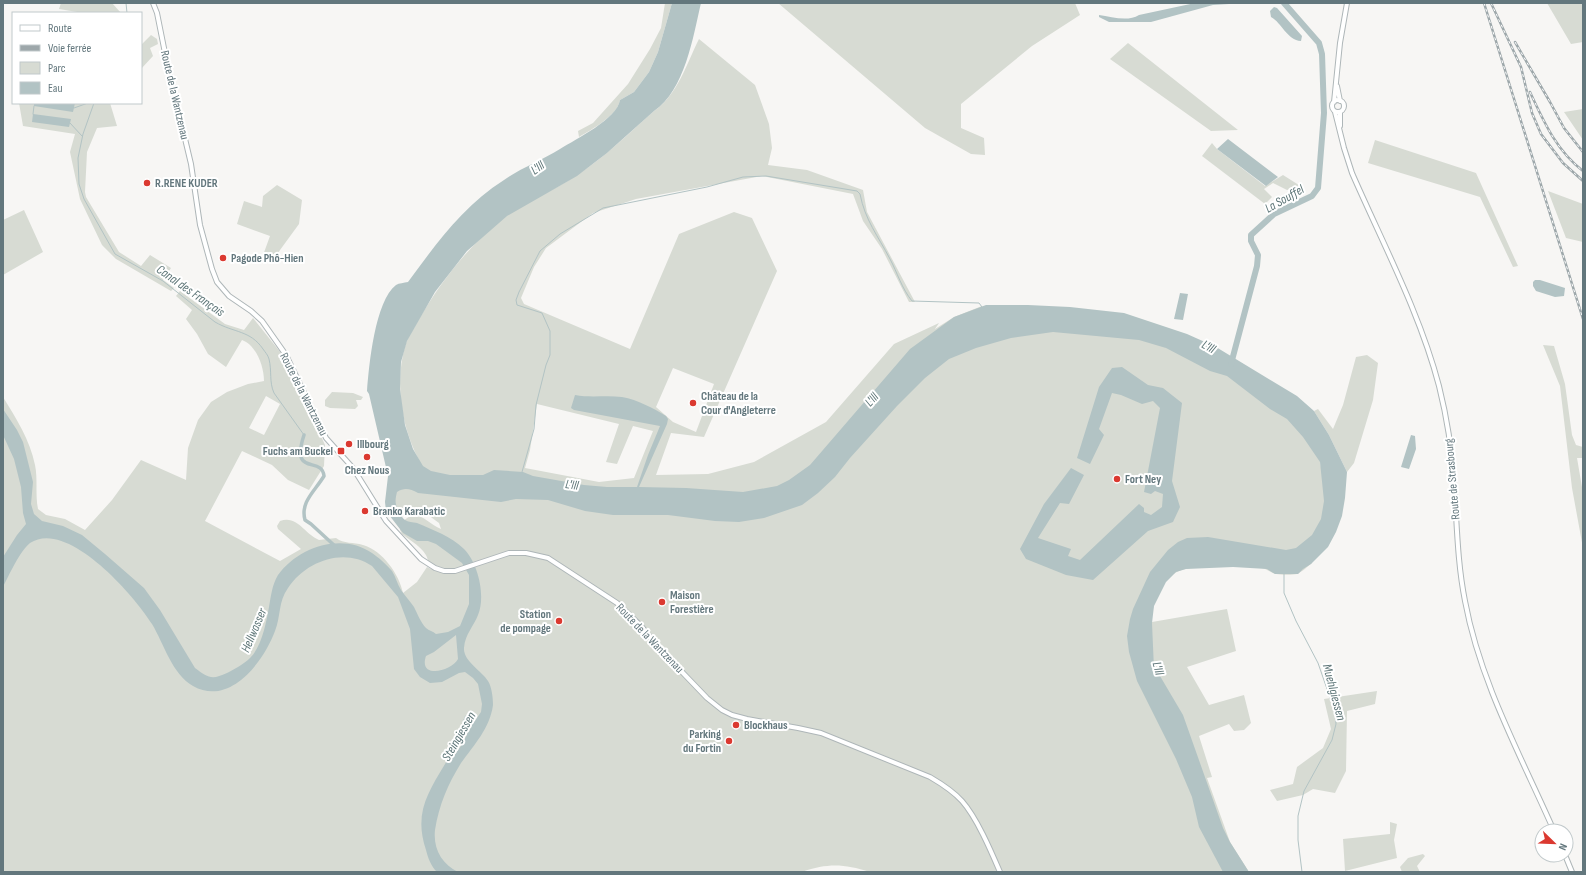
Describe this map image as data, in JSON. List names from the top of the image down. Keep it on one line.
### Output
{"streets":{"main road":["Route de la Wantzenau","Route de Strasbourg"]},"water":["L'Ill","La Souffel","Canal des Français","Hellwasser","Muehlgiessen","Steingiessen"],"places":{"other":["R.RENE KUDER","Pagode Phô-Hien","Château de la Cour d'Angleterre","Illbourg","Chez Nous","Fort Ney","Branko Karabatic","Maison Forestière","Station de pompage","Blockhaus","Parking du Fortin"],"transit":["Fuchs am Buckel"]},"legend":["Route","Voie ferrée","Parc","Eau"],"north":"bottom right"}
